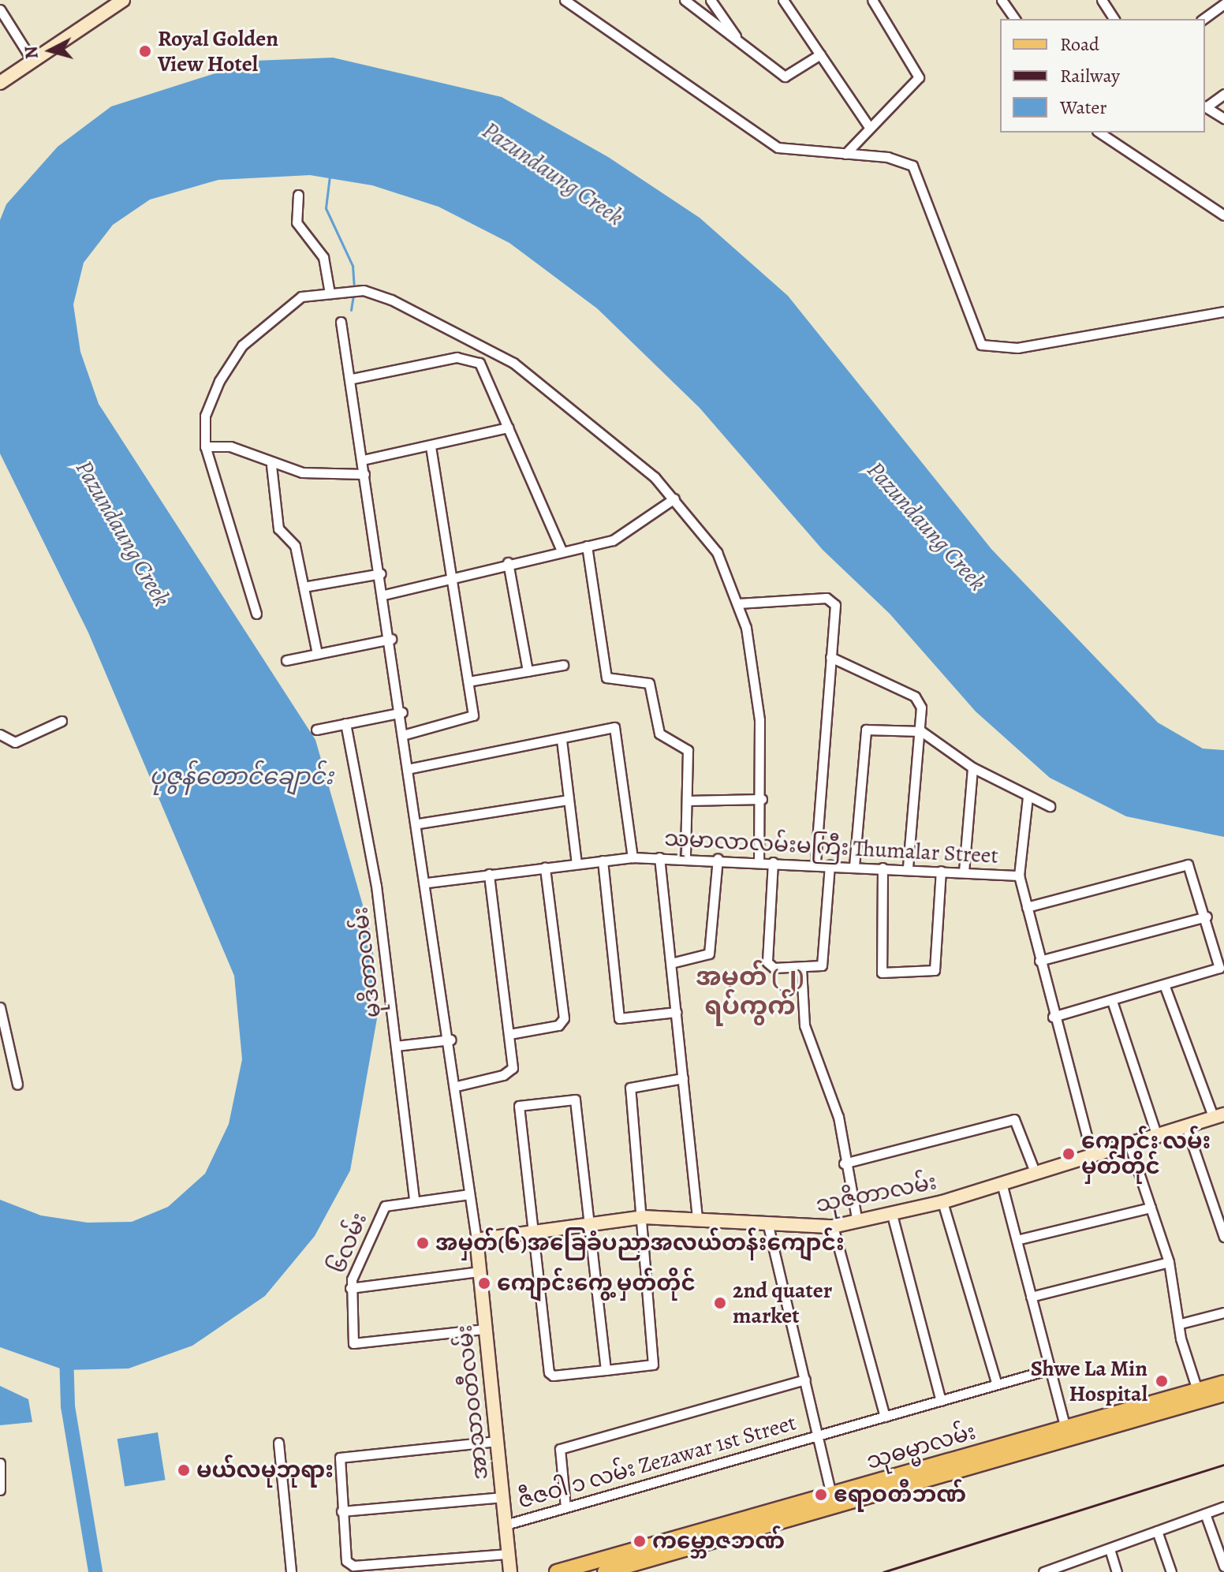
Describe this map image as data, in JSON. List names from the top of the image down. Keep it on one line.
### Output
{"streets":{"main road":["သုဇိတာလမ်း","အာသာဝတီလမ်း","သုဓမ္မာလမ်း"],"street":["သုမာလာလမ်းမကြီး Thumalar Street","မုဒိတာလမ်း","၆လမ်း","ဇီဇဝါ ၁ လမ်း Zezawar 1st Street"]},"crossings":[["သုမာလာလမ်းမကြီး Thumalar Street","သုဇိတာလမ်း"],["မုဒိတာလမ်း","၆လမ်း"],["သုဇိတာလမ်း","အာသာဝတီလမ်း"],["၆လမ်း","အာသာဝတီလမ်း"],["အာသာဝတီလမ်း","ဇီဇဝါ ၁ လမ်း Zezawar 1st Street"]],"districts":["အမှတ် (၂) ရပ်ကွက်"],"water":["Pazundaung Creek","ပုဇွန်တောင်ချောင်း"],"places":["Royal Golden View Hotel","ကျောင်း လမ်း မှတ်တိုင်","အမှတ်(၆)အခြေခံပညာအလယ်တန်းကျောင်း","ကျောင်းကွေ့ မှတ်တိုင်","2nd quater market","Shwe La Min Hospital","မယ်လမုဘုရား","ဧရာဝတီဘဏ်","ကမ္ဘောဇဘဏ်"],"legend":["Road","Railway","Water"],"north":"left"}
